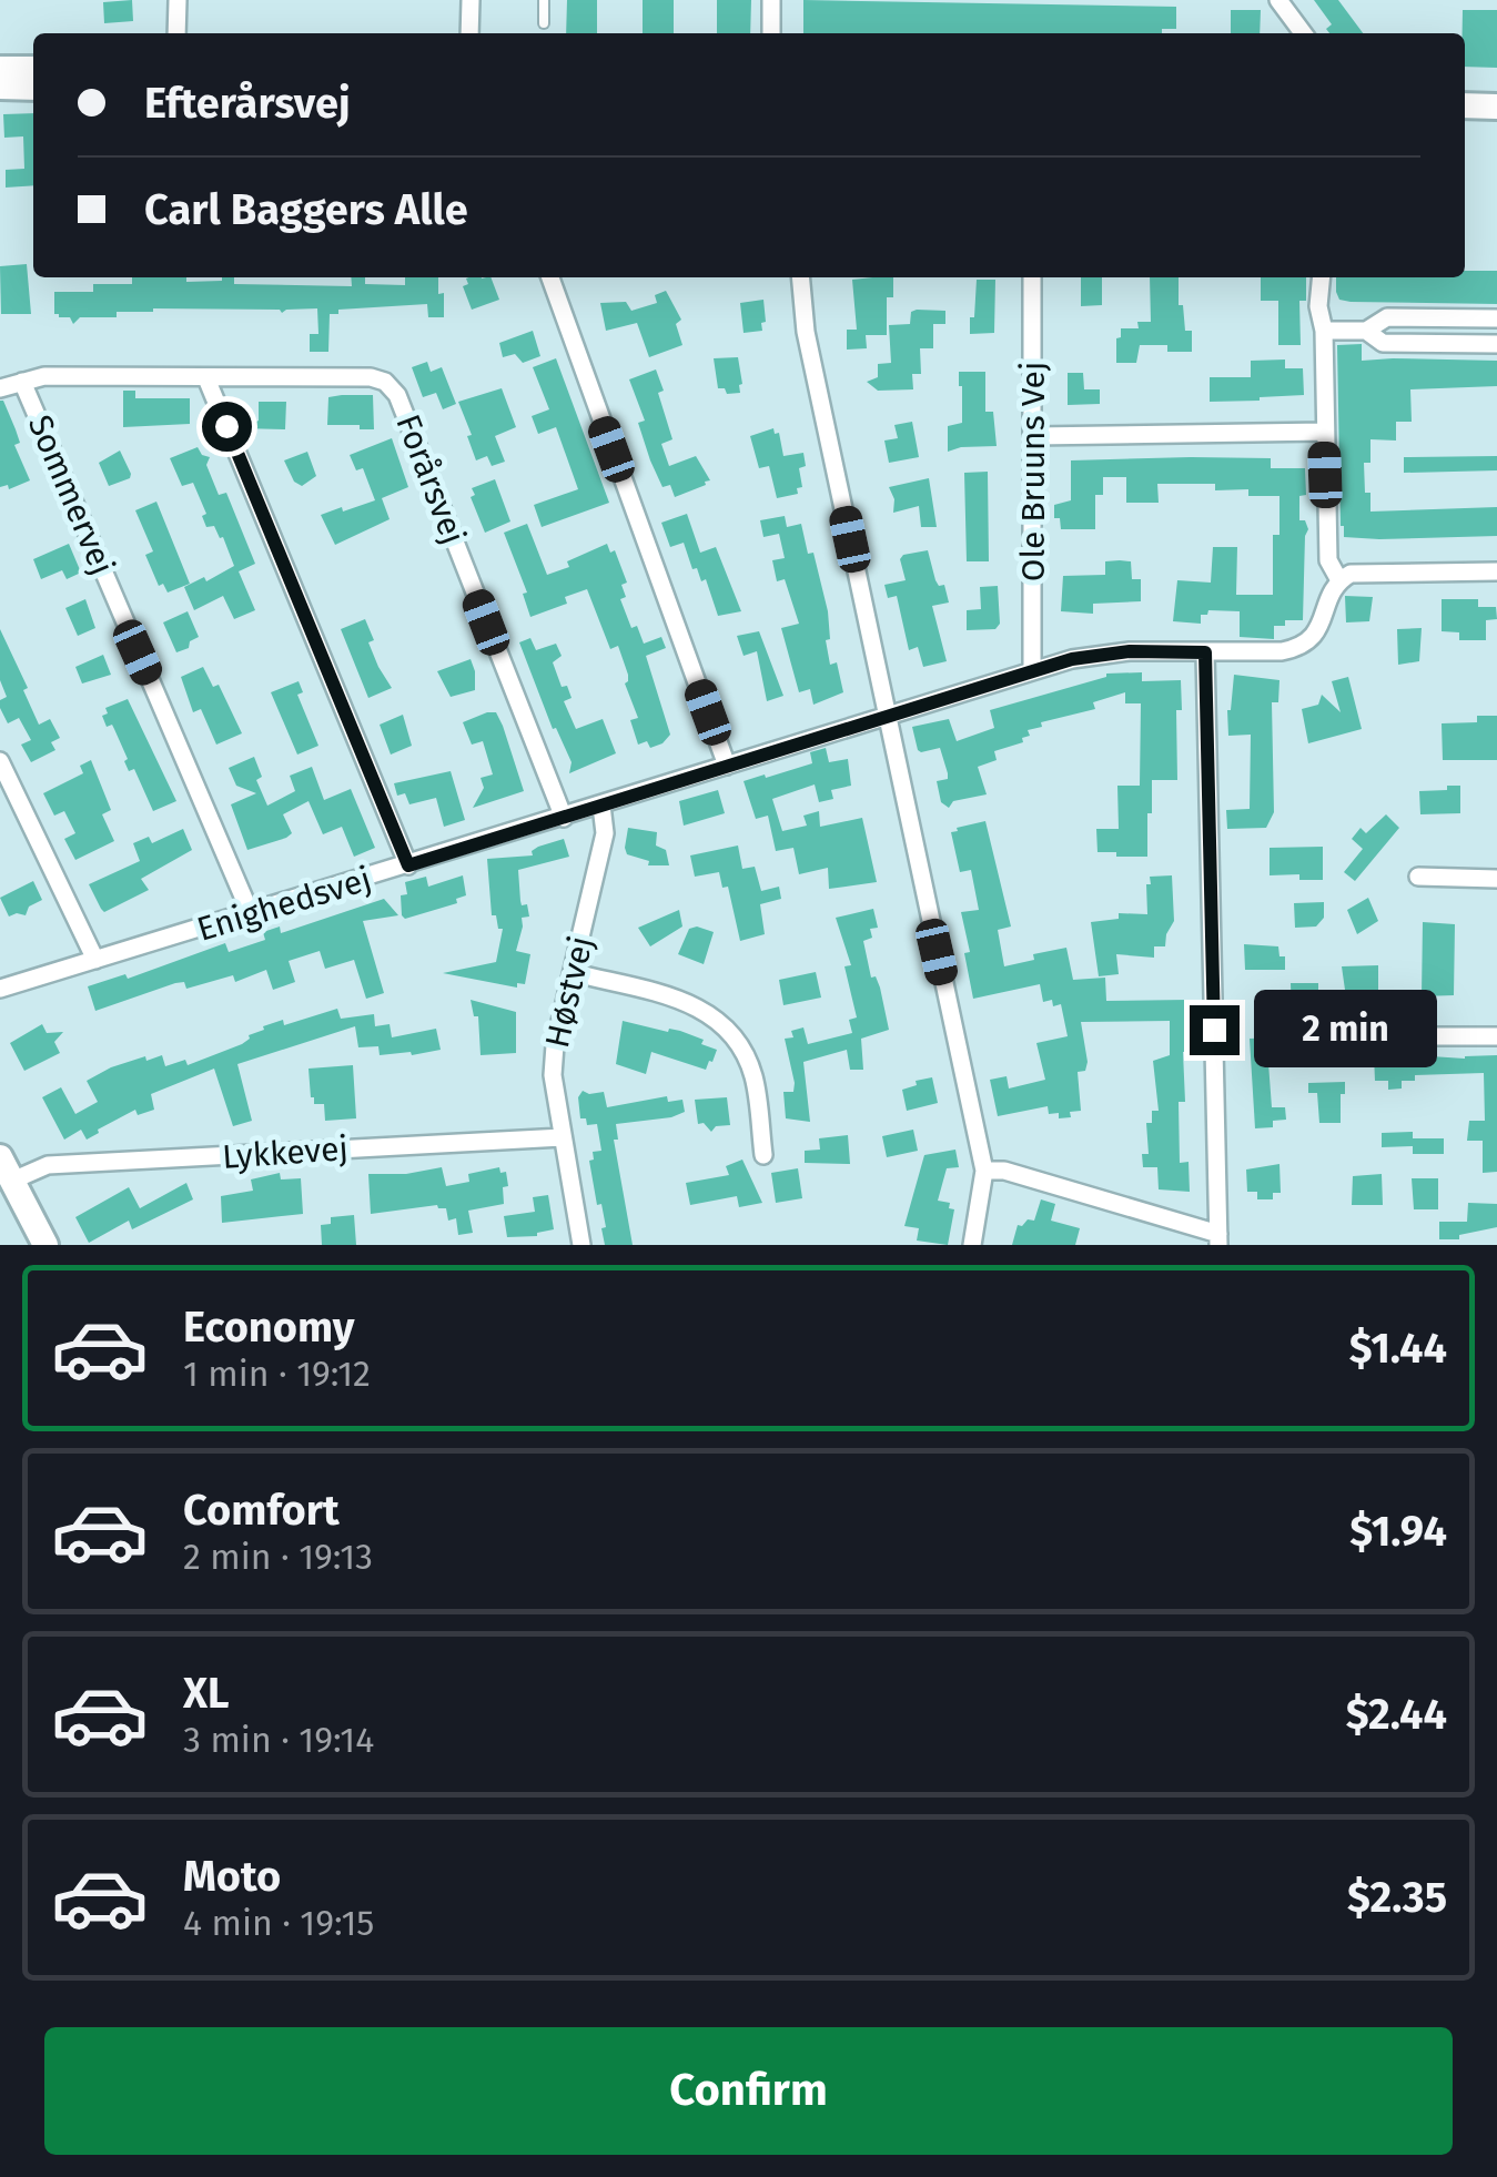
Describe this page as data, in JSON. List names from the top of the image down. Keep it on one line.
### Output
{"streets":{"street":["Ole Bruuns Vej","Forårsvej","Sommervej","Enighedsvej","Høstvej","Lykkevej"]},"crossings":[["Ole Bruuns Vej","Enighedsvej"],["Forårsvej","Sommervej"],["Forårsvej","Enighedsvej"],["Sommervej","Enighedsvej"],["Enighedsvej","Høstvej"],["Høstvej","Lykkevej"]],"page":{"banner":["Efterårsvej","Carl Baggers Alle"],"bubble":"2 min","list":[{"name":"Economy","note":"1 min · 19:12","value":"$1.44"},{"name":"Comfort","note":"2 min · 19:13","value":"$1.94"},{"name":"XL","note":"3 min · 19:14","value":"$2.44"},{"name":"Moto","note":"4 min · 19:15","value":"$2.35"}],"buttons":"Confirm"}}
